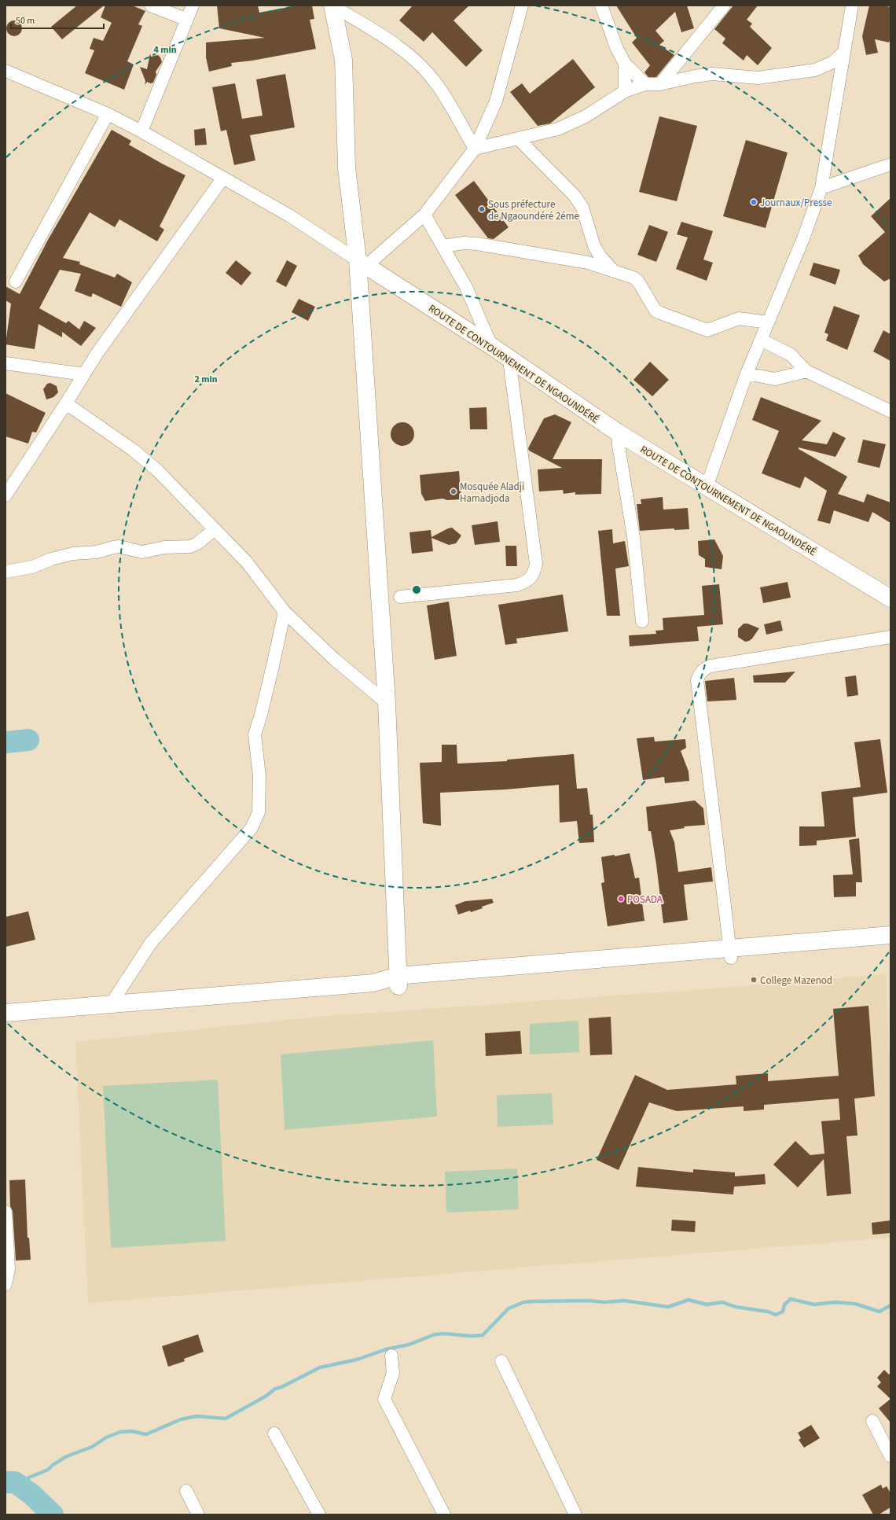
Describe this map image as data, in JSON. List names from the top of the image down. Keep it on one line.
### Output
{"streets":{"street":["ROUTE DE CONTOURNEMENT DE NGAOUNDÉRÉ"]},"places":["Journaux/Presse","Sous préfecture de Ngaoundéré 2éme","Mosquée Aladji Hamadjoda","POSADA","College Mazenod"],"scale_bar":"50 m","rings":["4 min","2 min"]}
